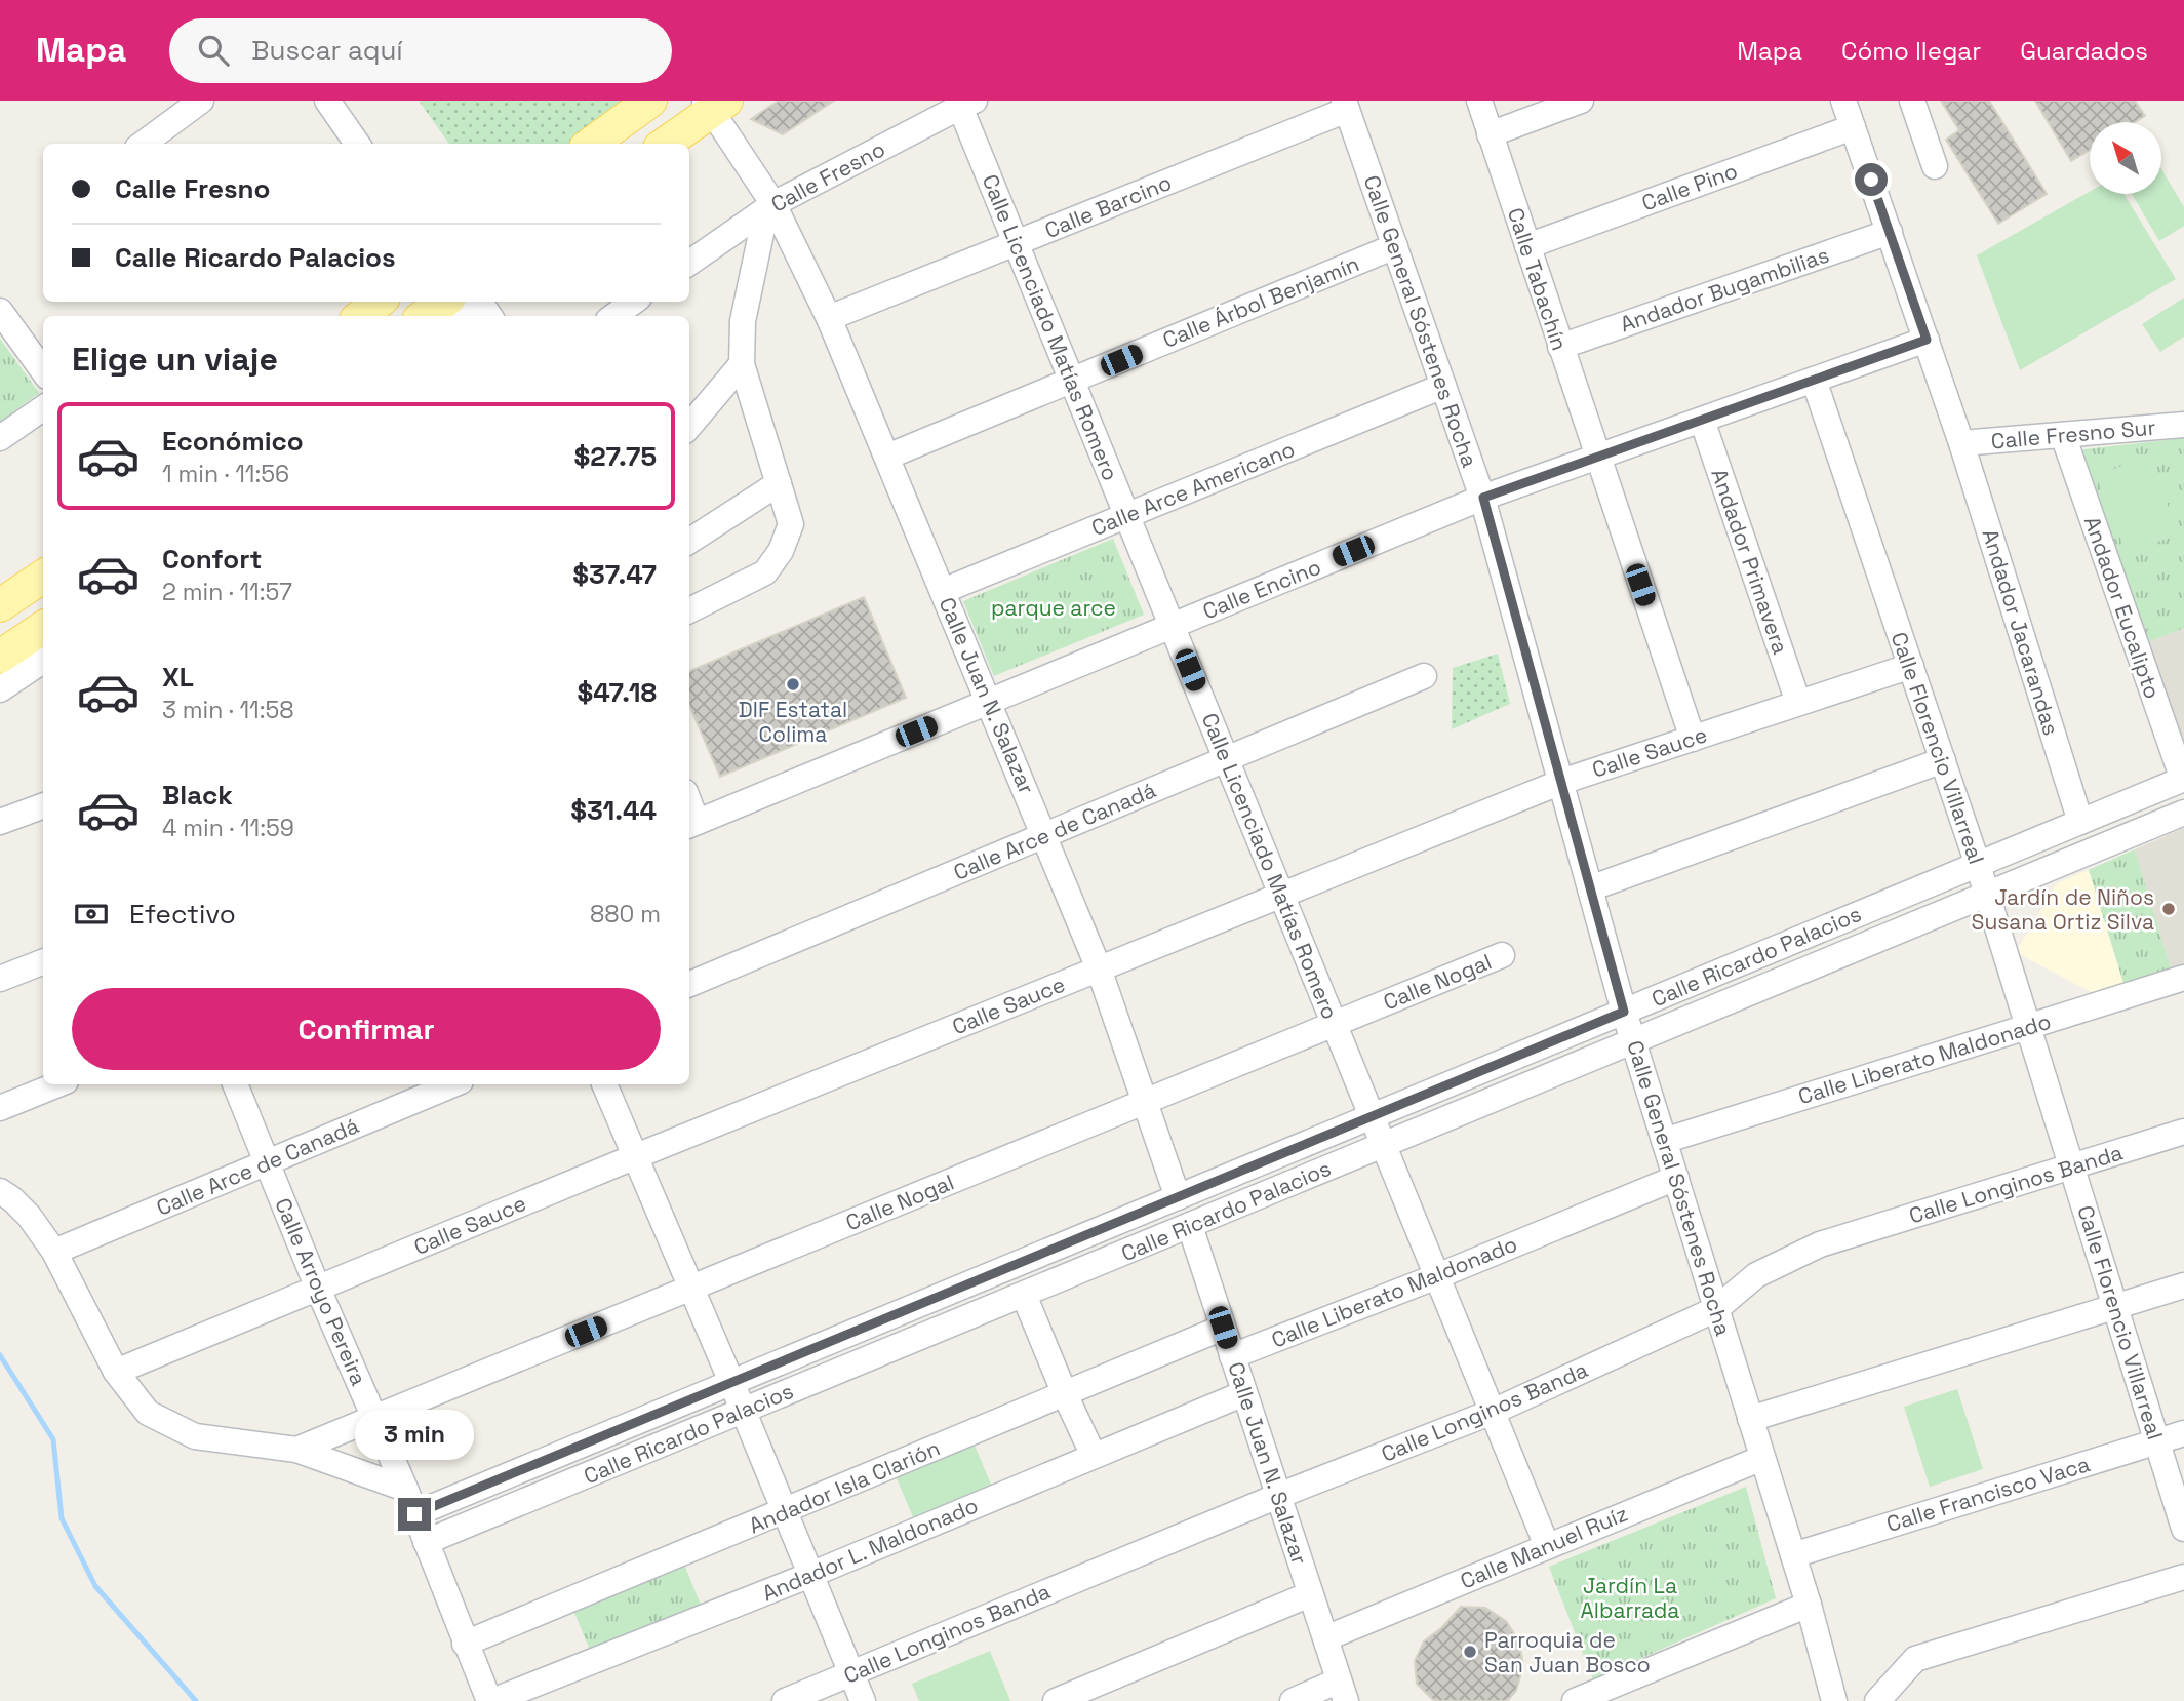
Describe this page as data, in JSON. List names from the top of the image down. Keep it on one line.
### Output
{"streets":{"street":["Calle Fresno","Calle Pino","Calle Barcino","Calle Tabachín","Andador Bugambilias","Calle Árbol Benjamín","Calle General Sóstenes Rocha","Calle Licenciado Matías Romero","Calle Fresno Sur","Calle Arce Americano","Andador Primavera","Calle Encino","Andador Eucalipto","Andador Jacarandas","Calle Juan N. Salazar","Calle Florencio Villarreal","Calle Sauce","Calle Arce de Canadá","Calle Ricardo Palacios","Calle Nogal","Calle Liberato Maldonado","Calle Longinos Banda","Calle Arroyo Pereira","Andador Isla Clarión","Calle Francisco Vaca","Calle Manuel Ruíz","Andador L. Maldonado"]},"crossings":[["Calle Fresno","Calle Licenciado Matías Romero"],["Calle Fresno","Calle Juan N. Salazar"],["Calle Pino","Calle Tabachín"],["Calle Barcino","Calle General Sóstenes Rocha"],["Calle Barcino","Calle Licenciado Matías Romero"],["Calle Barcino","Calle Juan N. Salazar"],["Calle Tabachín","Andador Bugambilias"],["Calle Tabachín","Calle Encino"],["Calle Tabachín","Calle Sauce"],["Calle Árbol Benjamín","Calle General Sóstenes Rocha"],["Calle Árbol Benjamín","Calle Licenciado Matías Romero"],["Calle Árbol Benjamín","Calle Juan N. Salazar"],["Calle General Sóstenes Rocha","Calle Arce Americano"],["Calle General Sóstenes Rocha","Calle Encino"],["Calle General Sóstenes Rocha","Calle Sauce"],["Calle General Sóstenes Rocha","Calle Ricardo Palacios"],["Calle General Sóstenes Rocha","Calle Liberato Maldonado"],["Calle General Sóstenes Rocha","Calle Longinos Banda"],["Calle General Sóstenes Rocha","Calle Francisco Vaca"],["Calle General Sóstenes Rocha","Calle Manuel Ruíz"],["Calle Licenciado Matías Romero","Calle Arce Americano"],["Calle Licenciado Matías Romero","Calle Encino"],["Calle Licenciado Matías Romero","Calle Sauce"],["Calle Licenciado Matías Romero","Calle Arce de Canadá"],["Calle Licenciado Matías Romero","Calle Ricardo Palacios"],["Calle Licenciado Matías Romero","Calle Nogal"],["Calle Licenciado Matías Romero","Calle Liberato Maldonado"],["Calle Licenciado Matías Romero","Calle Longinos Banda"],["Calle Licenciado Matías Romero","Calle Manuel Ruíz"],["Calle Fresno Sur","Andador Eucalipto"],["Calle Fresno Sur","Andador Jacarandas"],["Calle Arce Americano","Calle Juan N. Salazar"],["Andador Primavera","Calle Encino"],["Andador Primavera","Calle Sauce"],["Calle Encino","Calle Juan N. Salazar"],["Calle Encino","Calle Florencio Villarreal"],["Andador Eucalipto","Calle Ricardo Palacios"],["Andador Jacarandas","Calle Ricardo Palacios"],["Calle Juan N. Salazar","Calle Sauce"],["Calle Juan N. Salazar","Calle Arce de Canadá"],["Calle Juan N. Salazar","Calle Ricardo Palacios"],["Calle Juan N. Salazar","Calle Nogal"],["Calle Juan N. Salazar","Calle Liberato Maldonado"],["Calle Juan N. Salazar","Calle Longinos Banda"],["Calle Juan N. Salazar","Andador Isla Clarión"],["Calle Juan N. Salazar","Calle Manuel Ruíz"],["Calle Juan N. Salazar","Andador L. Maldonado"],["Calle Florencio Villarreal","Calle Sauce"],["Calle Florencio Villarreal","Calle Ricardo Palacios"],["Calle Florencio Villarreal","Calle Liberato Maldonado"],["Calle Florencio Villarreal","Calle Longinos Banda"],["Calle Florencio Villarreal","Calle Francisco Vaca"],["Calle Sauce","Calle Arroyo Pereira"],["Calle Arce de Canadá","Calle Arroyo Pereira"],["Calle Ricardo Palacios","Calle Arroyo Pereira"],["Calle Nogal","Calle Arroyo Pereira"],["Calle Arroyo Pereira","Andador Isla Clarión"],["Calle Arroyo Pereira","Andador L. Maldonado"]],"parks":["parque arce","Jardín La Albarrada"],"places":["DIF Estatal Colima","Jardín de Niños Susana Ortiz Silva","Parroquia de San Juan Bosco"],"north":"top left","page":{"header":"Mapa","search":"Buscar aquí","nav":["Mapa","Cómo llegar","Guardados"],"banner":["Calle Fresno","Calle Ricardo Palacios"],"heading":"Elige un viaje","list":[{"name":"Económico","note":"1 min · 11:56","value":"$27.75"},{"name":"Confort","note":"2 min · 11:57","value":"$37.47"},{"name":"XL","note":"3 min · 11:58","value":"$47.18"},{"name":"Black","note":"4 min · 11:59","value":"$31.44"}],"pay":["Efectivo","880 m"],"buttons":"Confirmar","bubble":"3 min"}}
